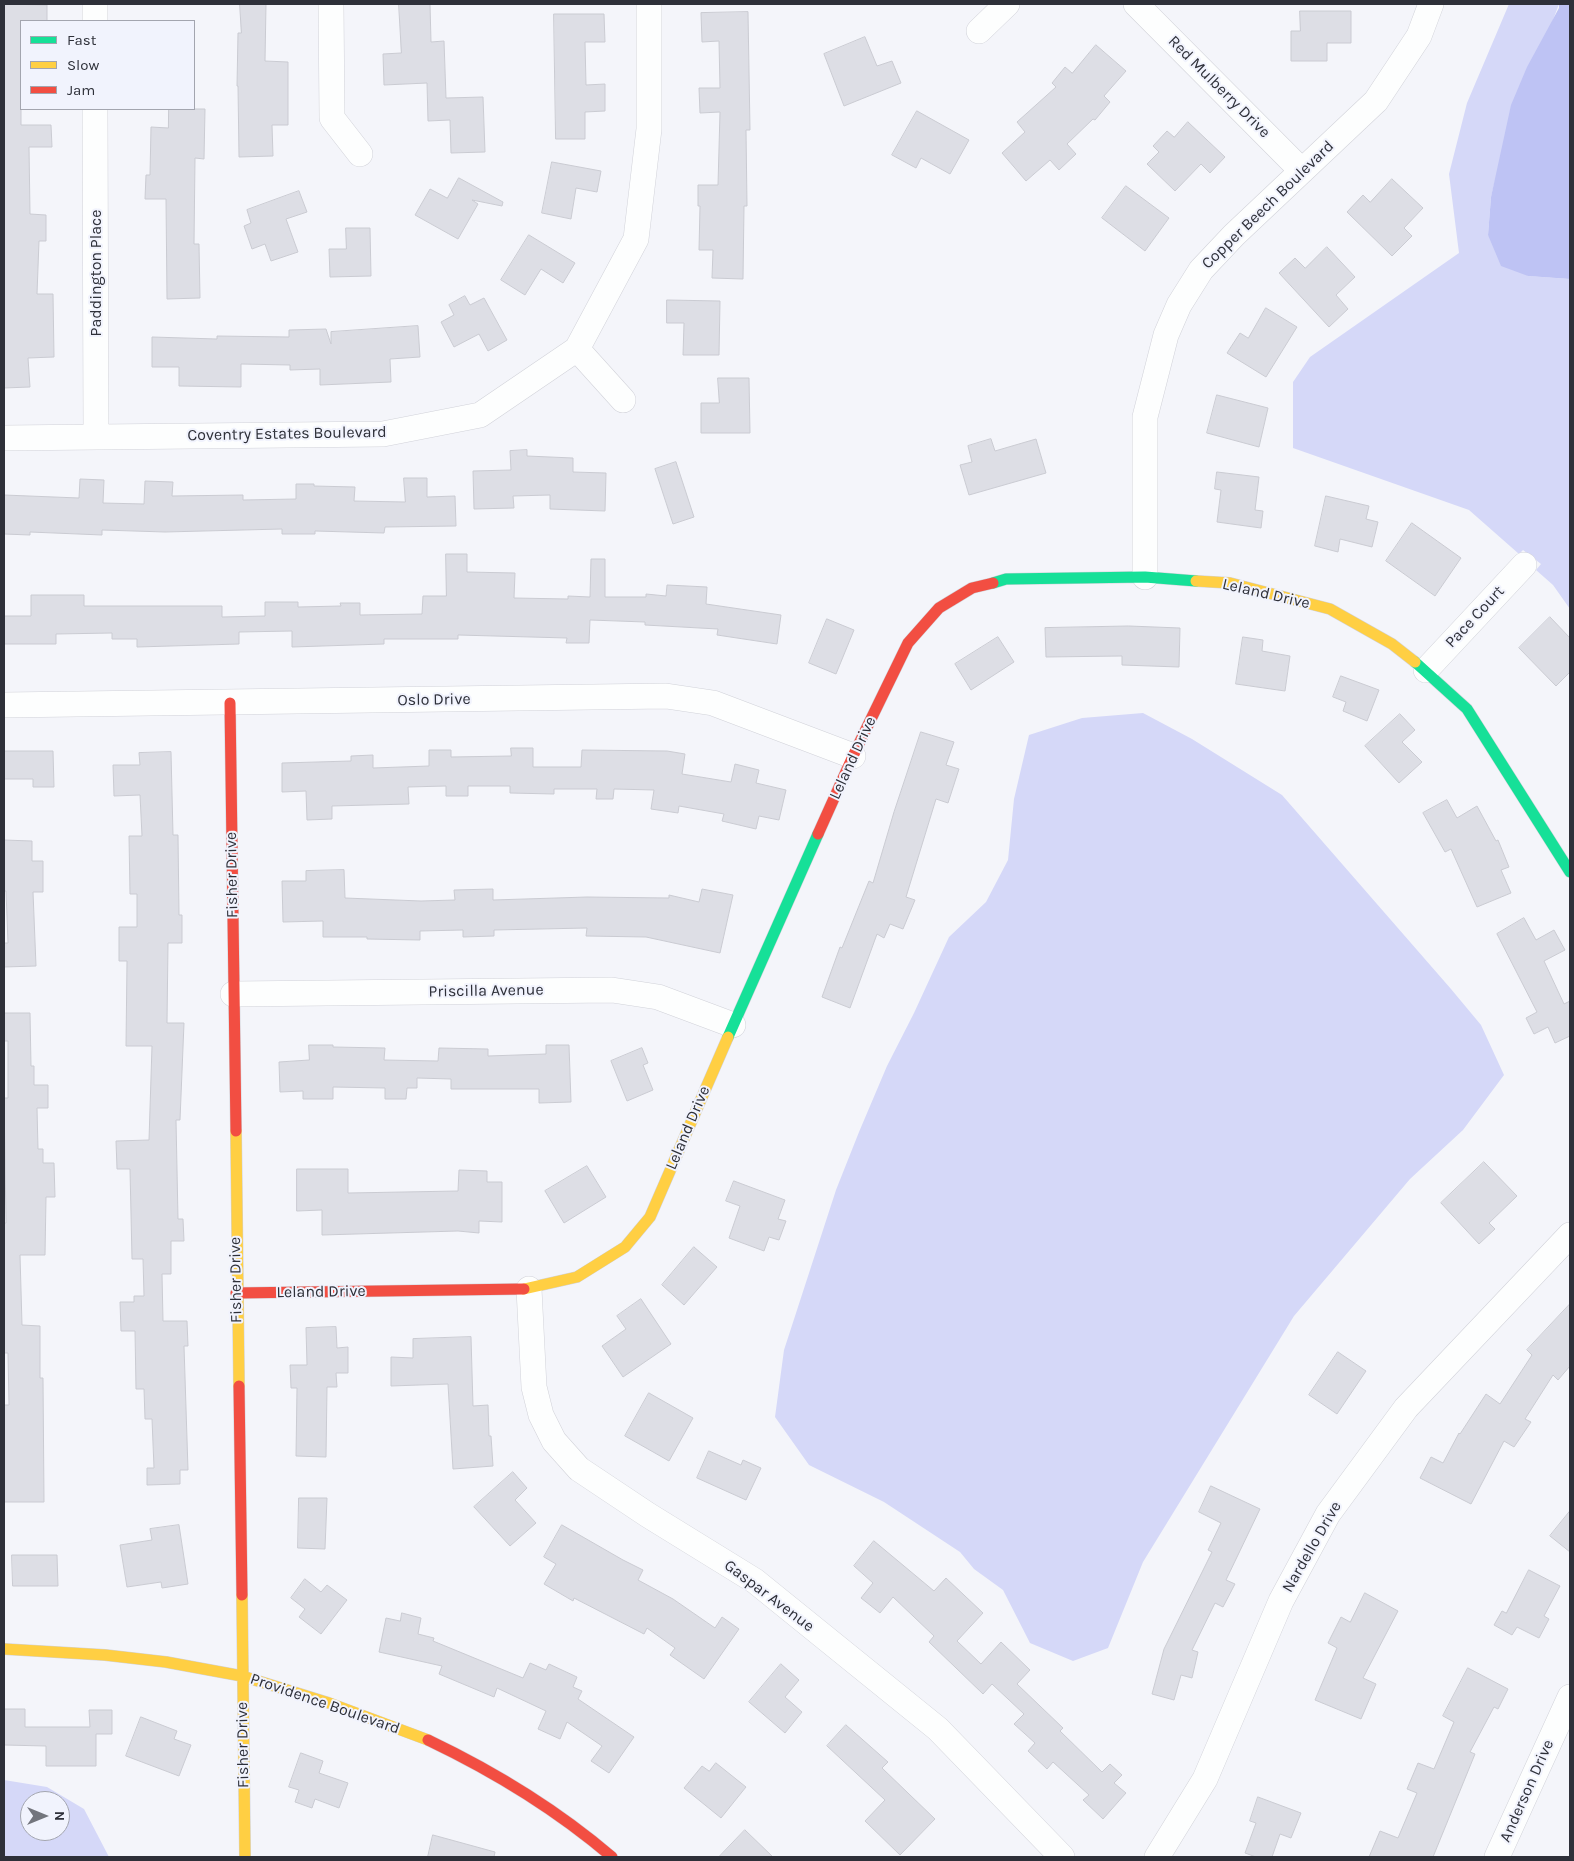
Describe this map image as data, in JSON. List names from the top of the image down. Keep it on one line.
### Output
{"streets":{"street":["Red Mulberry Drive","Copper Beech Boulevard","Paddington Place","Coventry Estates Boulevard","Leland Drive","Pace Court","Oslo Drive","Fisher Drive","Priscilla Avenue","Nardello Drive","Gaspar Avenue","Providence Boulevard","Anderson Drive"]},"crossings":[["Red Mulberry Drive","Copper Beech Boulevard"],["Copper Beech Boulevard","Leland Drive"],["Paddington Place","Coventry Estates Boulevard"],["Leland Drive","Pace Court"],["Leland Drive","Oslo Drive"],["Leland Drive","Fisher Drive"],["Leland Drive","Priscilla Avenue"],["Leland Drive","Gaspar Avenue"],["Oslo Drive","Fisher Drive"],["Fisher Drive","Priscilla Avenue"],["Fisher Drive","Providence Boulevard"]],"legend":["Fast","Slow","Jam"],"north":"right"}
